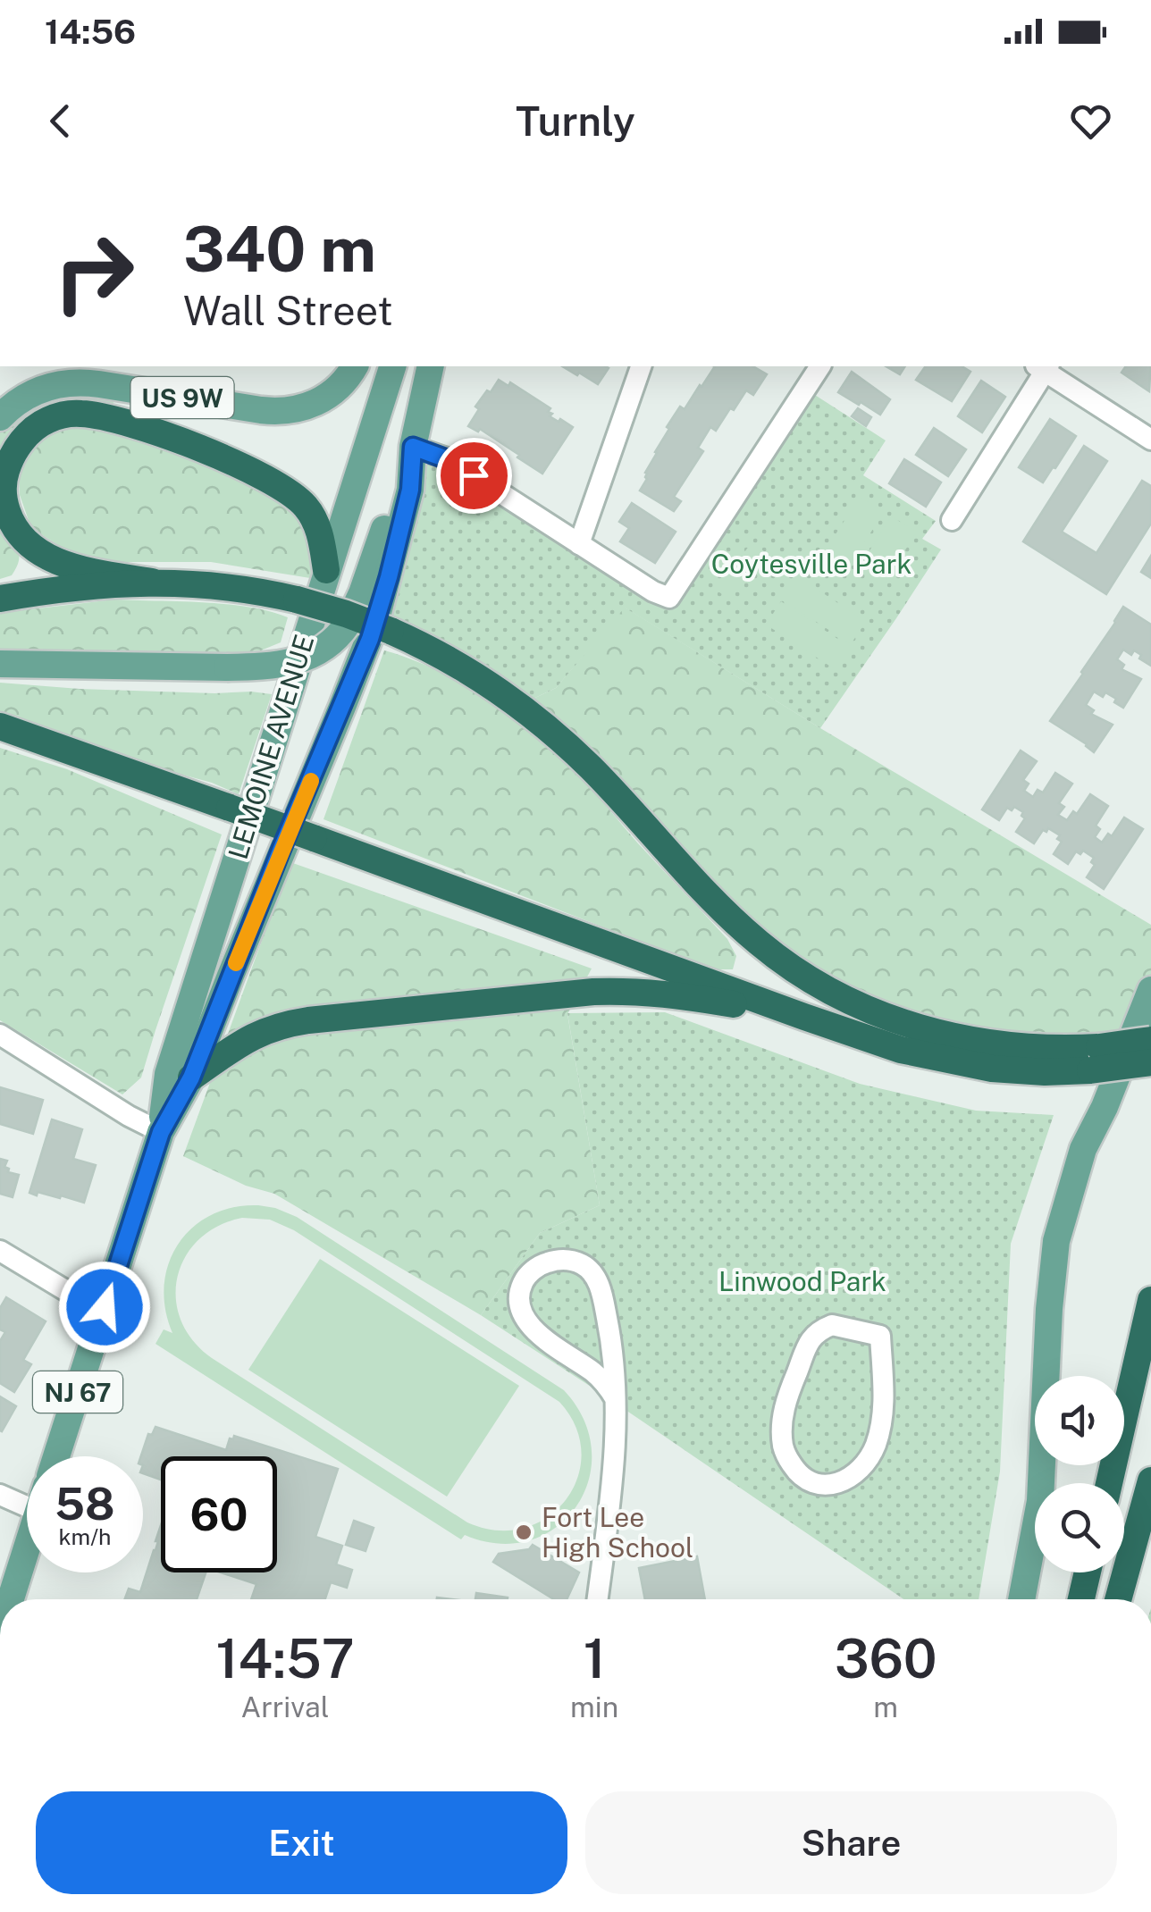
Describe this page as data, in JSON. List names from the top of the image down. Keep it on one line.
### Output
{"streets":{"main road":["US 9W","LEMOINE AVENUE","NJ 67"]},"parks":["Coytesville Park","Linwood Park"],"places":["Fort Lee High School"],"page":{"status":"14:56","header":"Turnly","turn":["340 m","Wall Street"],"speed":"58 km/h","limit":"60","eta":["14:57","Arrival","1","min","360","m"],"buttons":["Exit","Share"]}}
